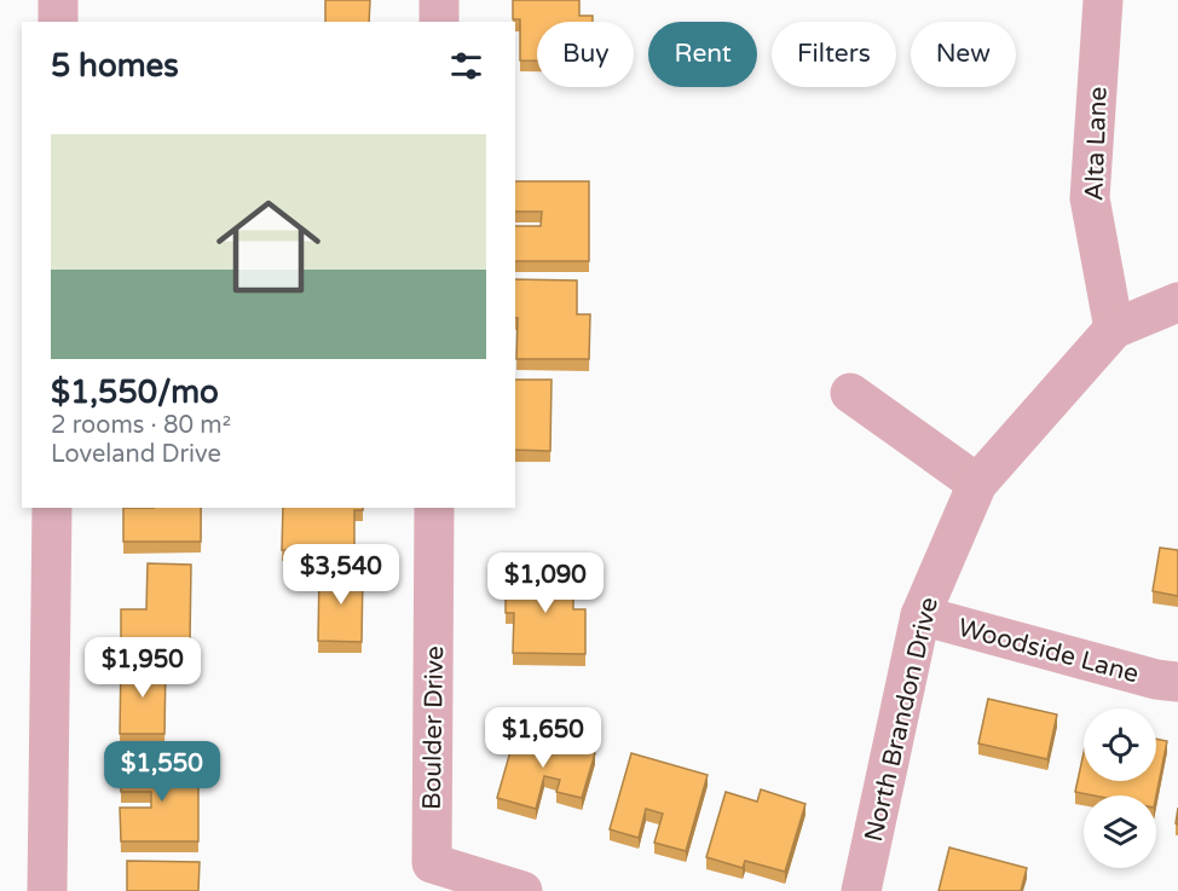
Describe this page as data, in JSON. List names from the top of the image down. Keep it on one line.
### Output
{"streets":{"street":["Alta Lane","Woodside Lane","North Brandon Drive","Boulder Drive"]},"crossings":[["Alta Lane","North Brandon Drive"],["Woodside Lane","North Brandon Drive"]],"page":{"chip":["Buy","Rent","Filters","New"],"heading":"5 homes","list":[{"name":"$1,550/mo","note":"2 rooms · 80 m² · Loveland Drive"}],"price":["$3,540","$1,090","$1,950","$1,650","$1,550"]}}
